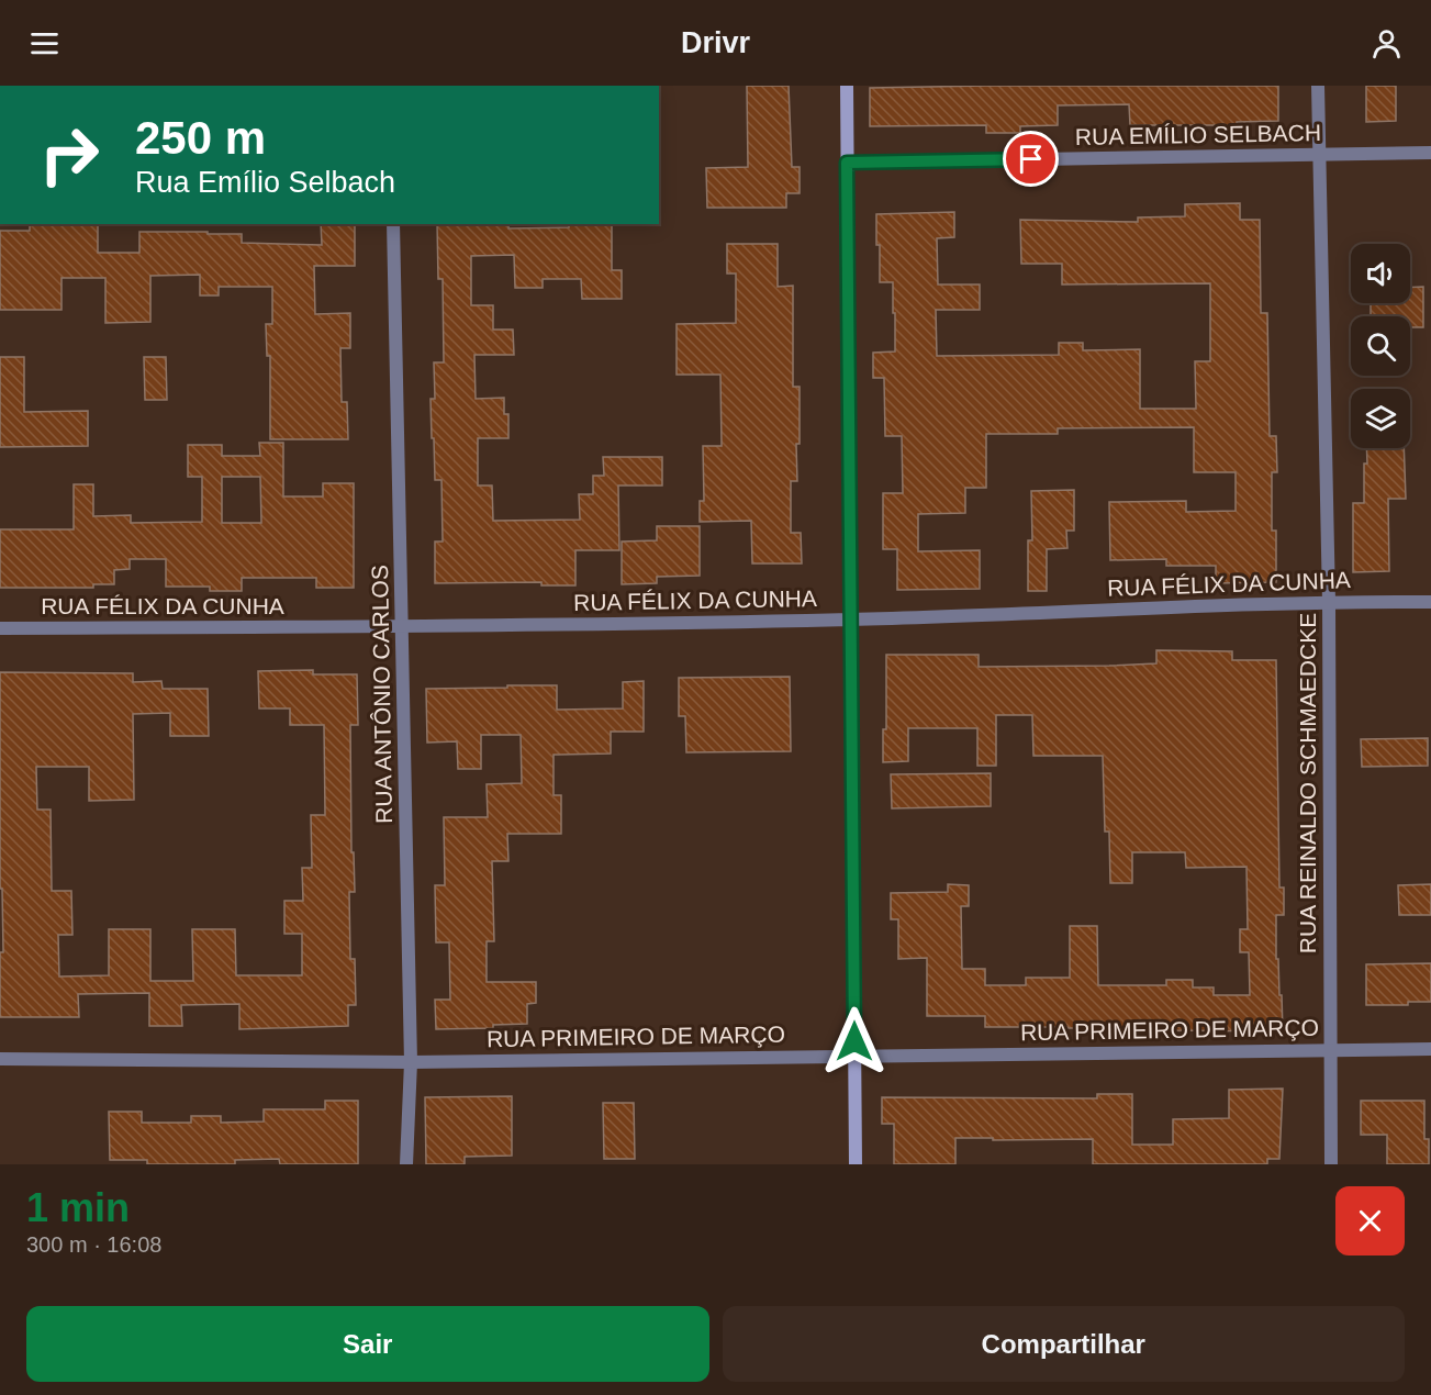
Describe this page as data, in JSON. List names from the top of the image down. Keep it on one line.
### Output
{"streets":{"street":["RUA EMÍLIO SELBACH","RUA FÉLIX DA CUNHA","RUA ANTÔNIO CARLOS","RUA REINALDO SCHMAEDCKE","RUA PRIMEIRO DE MARÇO"]},"crossings":[["RUA EMÍLIO SELBACH","RUA REINALDO SCHMAEDCKE"],["RUA FÉLIX DA CUNHA","RUA ANTÔNIO CARLOS"],["RUA FÉLIX DA CUNHA","RUA REINALDO SCHMAEDCKE"],["RUA ANTÔNIO CARLOS","RUA PRIMEIRO DE MARÇO"],["RUA REINALDO SCHMAEDCKE","RUA PRIMEIRO DE MARÇO"]],"page":{"header":"Drivr","turn":["250 m","Rua Emílio Selbach"],"heading":["1 min","300 m · 16:08"],"buttons":["Sair","Compartilhar"]}}
